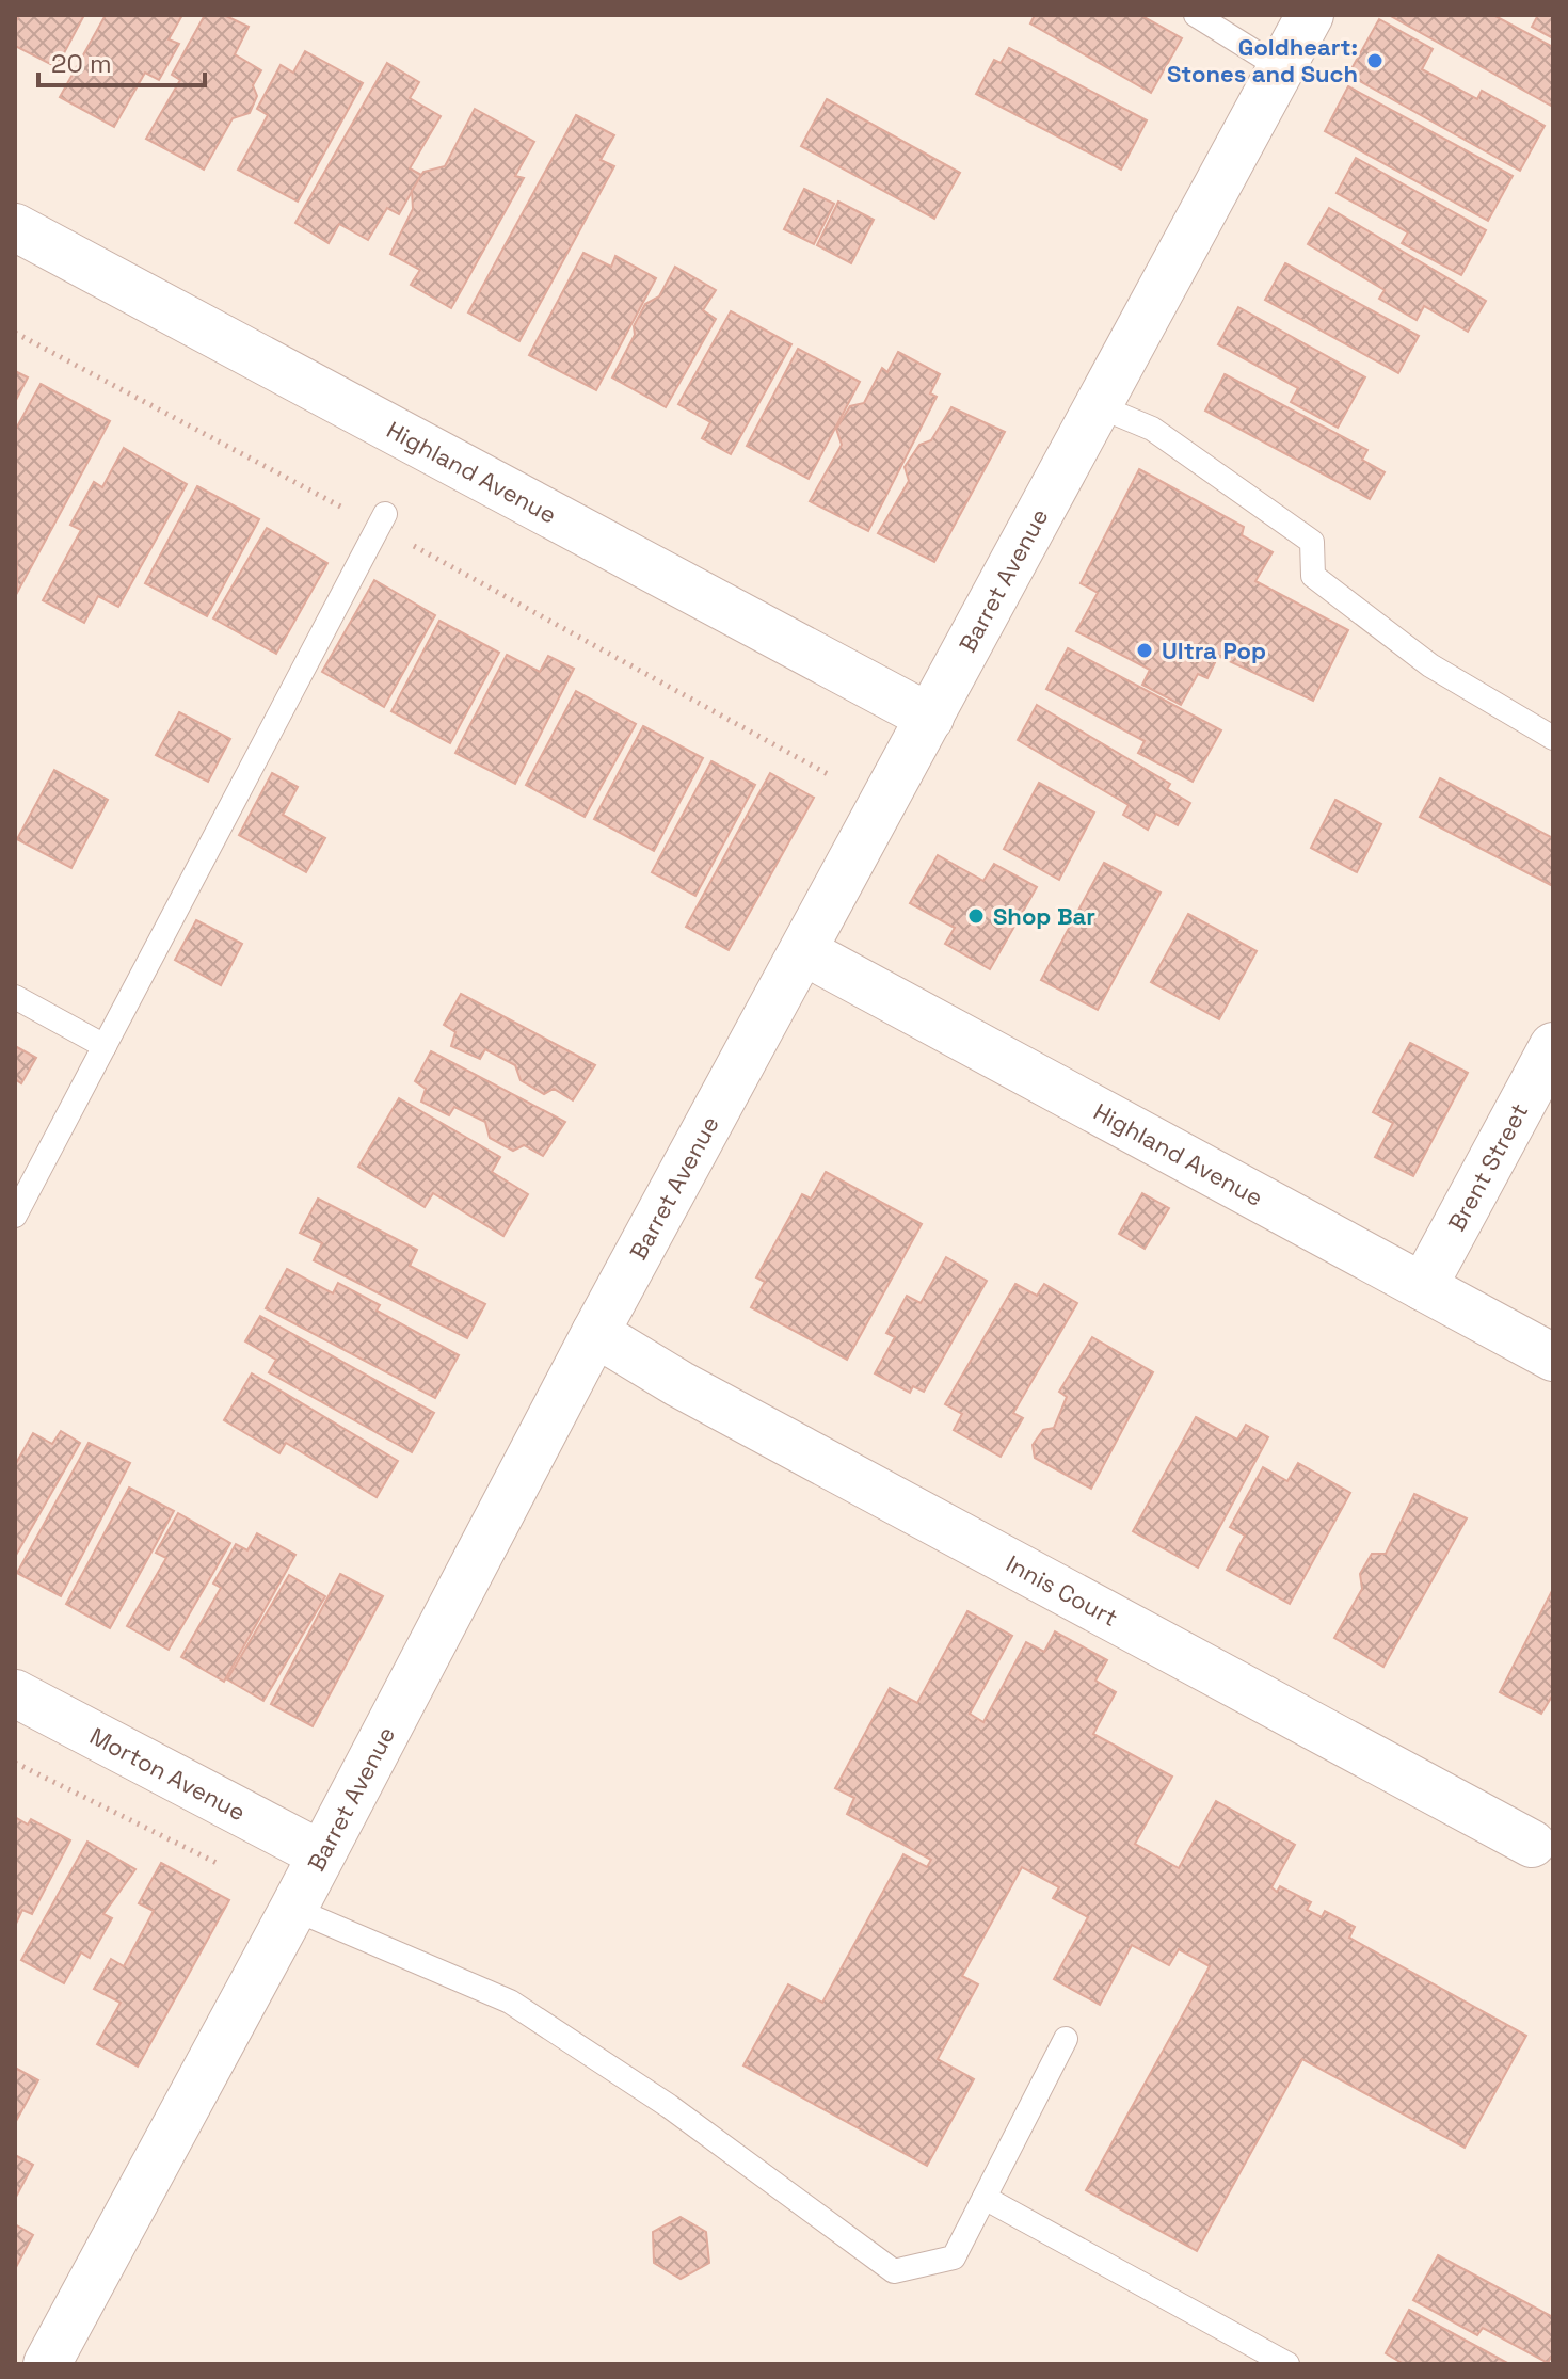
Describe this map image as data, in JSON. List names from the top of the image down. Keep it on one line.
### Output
{"streets":{"street":["Highland Avenue","Barret Avenue","Brent Street","Innis Court","Morton Avenue"]},"crossings":[["Highland Avenue","Barret Avenue"],["Highland Avenue","Brent Street"],["Barret Avenue","Innis Court"],["Barret Avenue","Morton Avenue"]],"places":["Goldheart: Stones and Such","Ultra Pop","Shop Bar"],"scale_bar":"20 m"}
